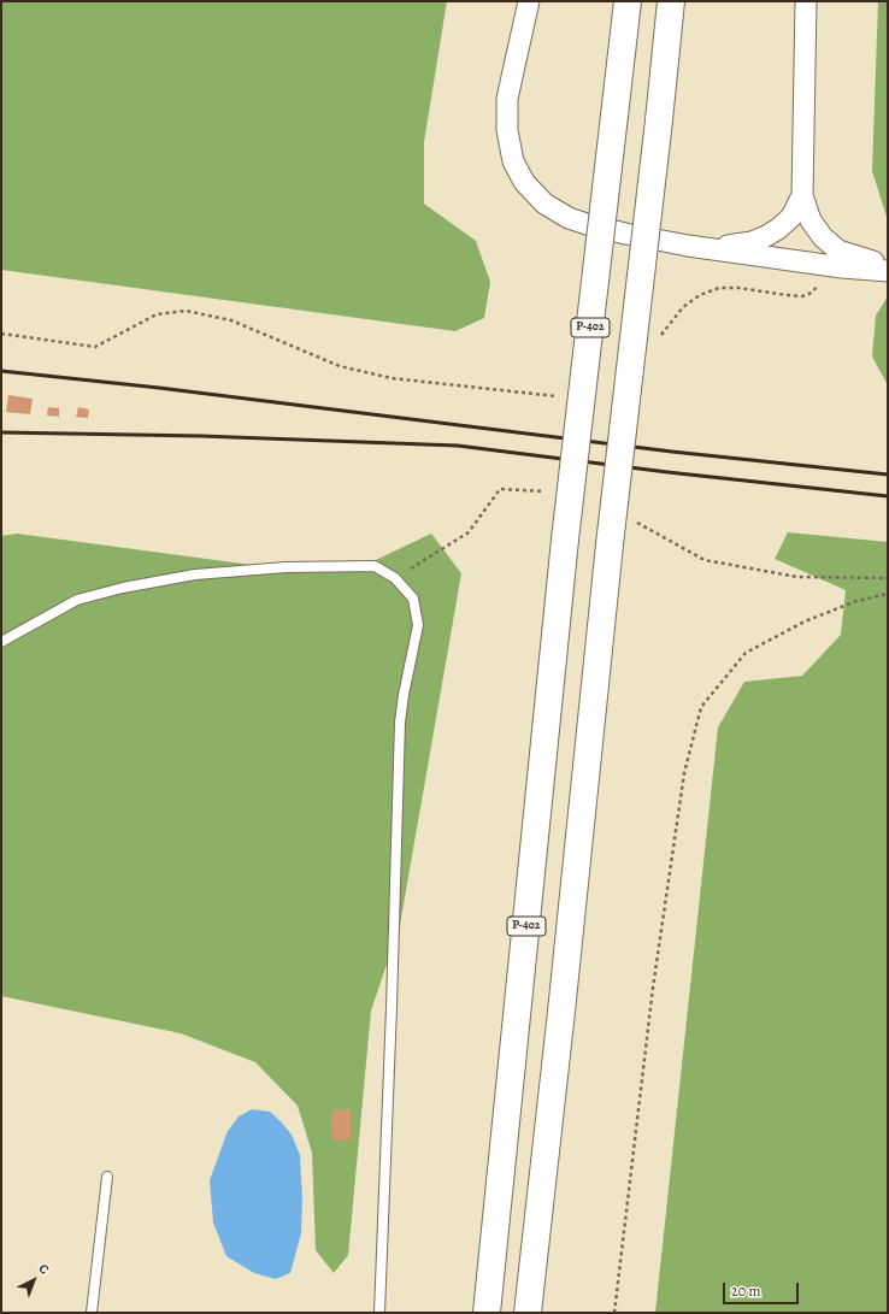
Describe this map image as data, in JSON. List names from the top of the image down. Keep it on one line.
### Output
{"streets":{"main road":["Р-402"]},"scale_bar":"20 m","north":"top right"}
